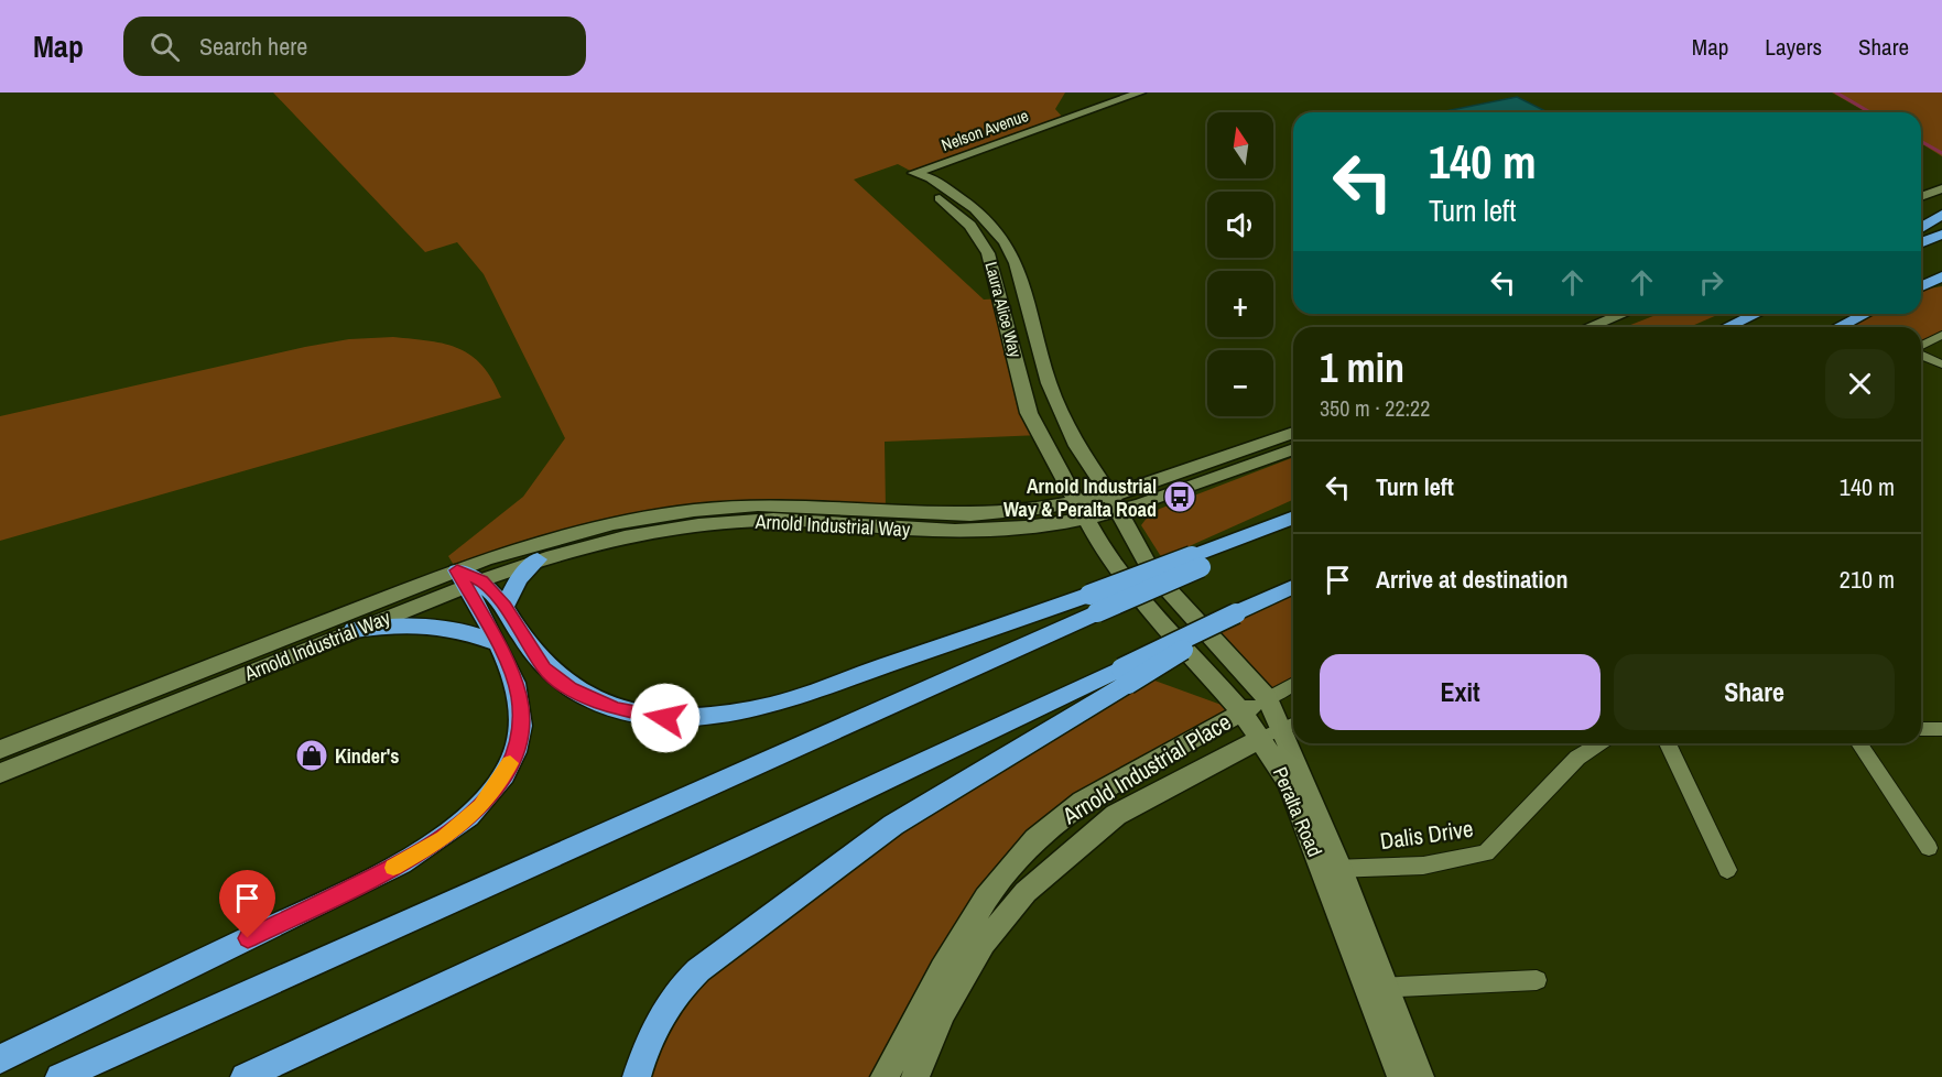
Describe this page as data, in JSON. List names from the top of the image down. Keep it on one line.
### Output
{"streets":{"street":["Nelson Avenue","Laura Alice Way","Arnold Industrial Way","Arnold Industrial Place","Peralta Road","Dalis Drive"]},"crossings":[["Nelson Avenue","Laura Alice Way"],["Laura Alice Way","Arnold Industrial Way"],["Laura Alice Way","Peralta Road"],["Arnold Industrial Way","Peralta Road"],["Arnold Industrial Place","Peralta Road"],["Peralta Road","Dalis Drive"]],"places":{"bus stop":["Arnold Industrial Way & Peralta Road"],"shop":["Kinder's"]},"north":"top","page":{"header":"Map","search":"Search here","nav":["Map","Layers","Share"],"map_buttons":["+","−"],"turn":["140 m","Turn left"],"heading":["1 min","350 m · 22:22"],"list":[{"name":"Turn left","value":"140 m"},{"name":"Arrive at destination","value":"210 m"}],"buttons":["Exit","Share"]}}
